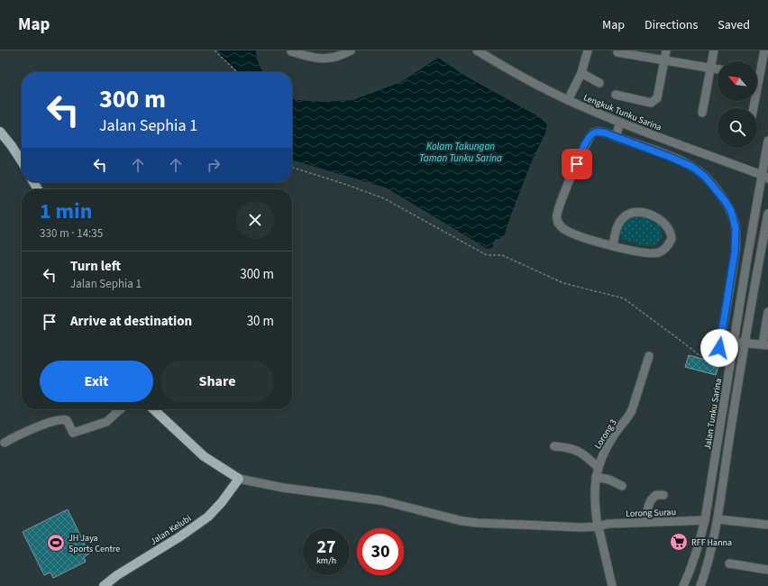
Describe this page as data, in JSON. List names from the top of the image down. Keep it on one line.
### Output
{"streets":{"main road":["Jalan Kelubi"],"street":["Lengkuk Tunku Sarina","Jalan Tunku Sarina","Lorong 3","Lorong Surau"]},"crossings":[["Lengkuk Tunku Sarina","Jalan Tunku Sarina"],["Jalan Tunku Sarina","Lorong Surau"],["Lorong 3","Lorong Surau"],["Lorong Surau","Jalan Kelubi"]],"water":["Kolam Takungan Taman Tunku Sarina"],"places":{"supermarket":["RFF Hanna"],"sports":["JH Jaya Sports Centre"]},"north":"top left","page":{"header":"Map","nav":["Map","Directions","Saved"],"turn":["300 m","Jalan Sephia 1"],"heading":["1 min","330 m · 14:35"],"list":[{"name":"Turn left","note":"Jalan Sephia 1","value":"300 m"},{"name":"Arrive at destination","value":"30 m"}],"buttons":["Exit","Share"],"speed":"27 km/h","limit":"30"}}
